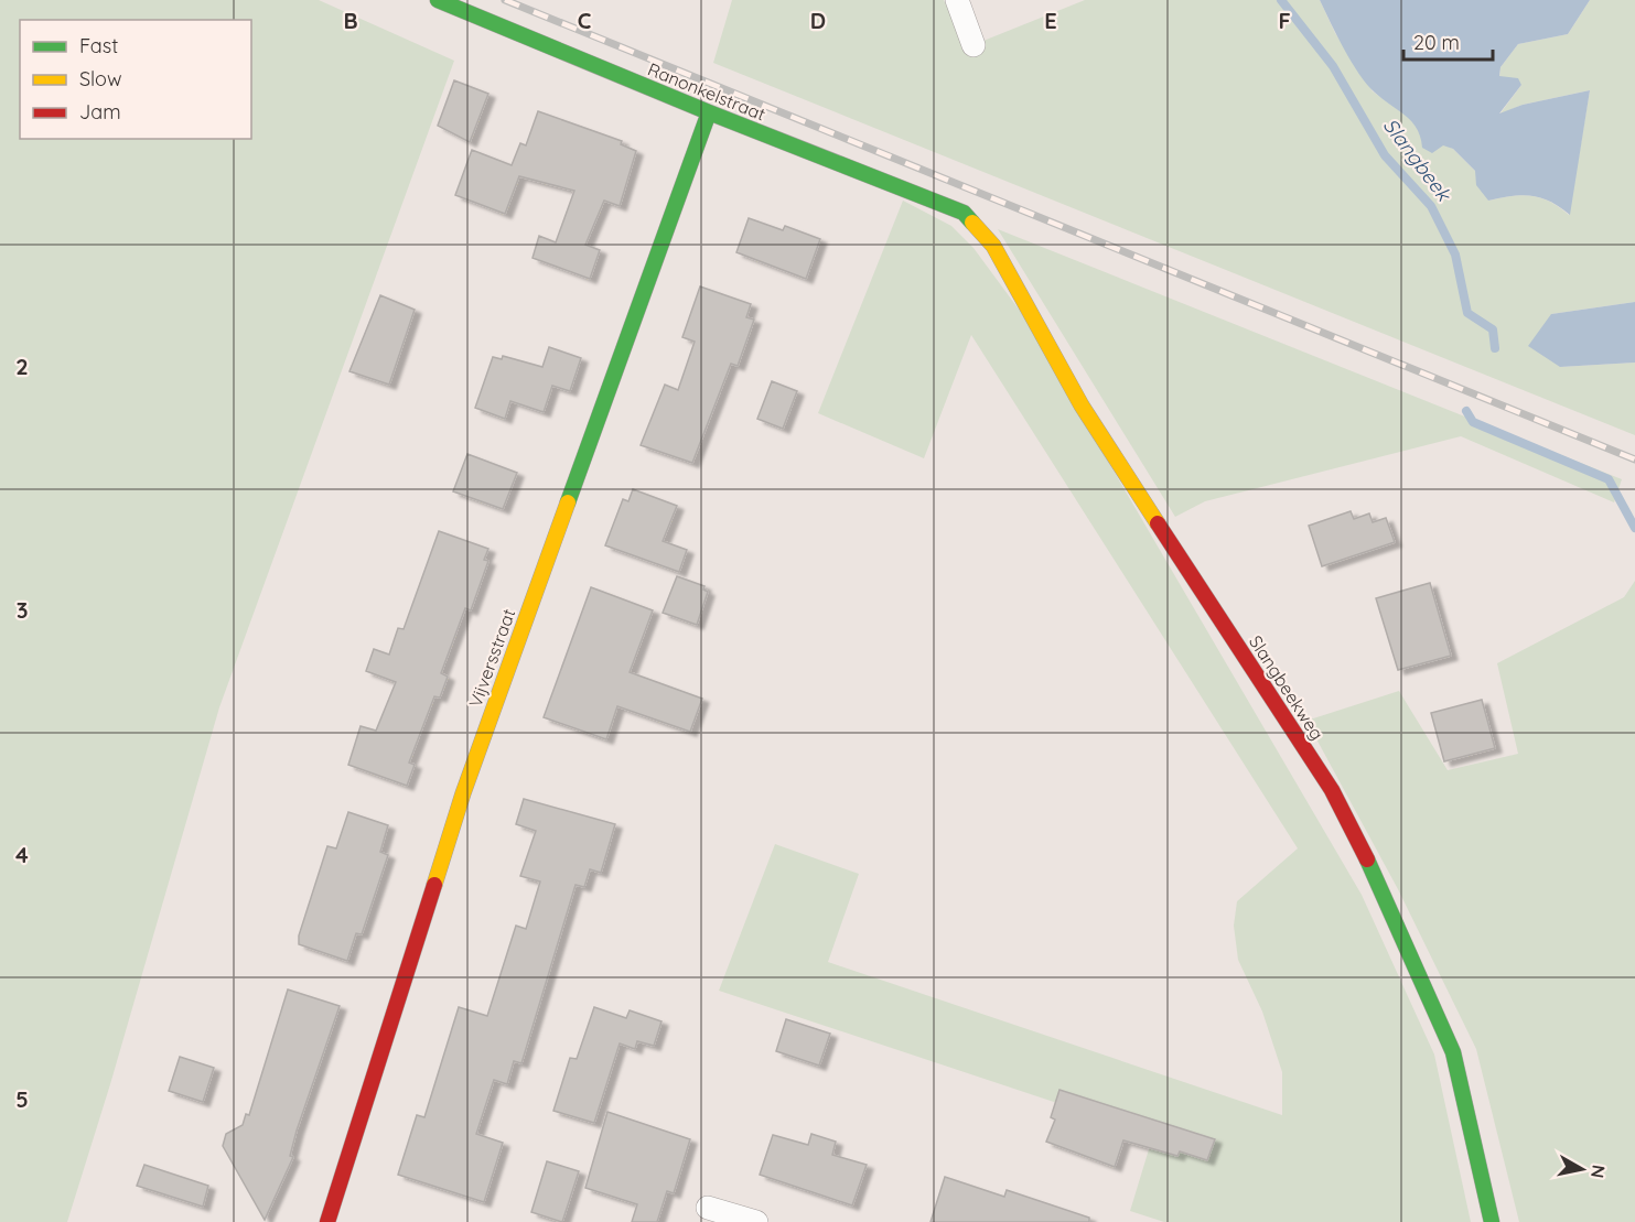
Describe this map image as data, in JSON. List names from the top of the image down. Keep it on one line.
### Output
{"streets":{"street":["Ranonkelstraat","Vijversstraat","Slangbeekweg"]},"crossings":[["Ranonkelstraat","Vijversstraat"],["Ranonkelstraat","Slangbeekweg"]],"water":["Slangbeek"],"legend":["Fast","Slow","Jam"],"scale_bar":"20 m","north":"right","grid":{"columns":["B","C","D","E","F"],"rows":["2","3","4","5"]}}
